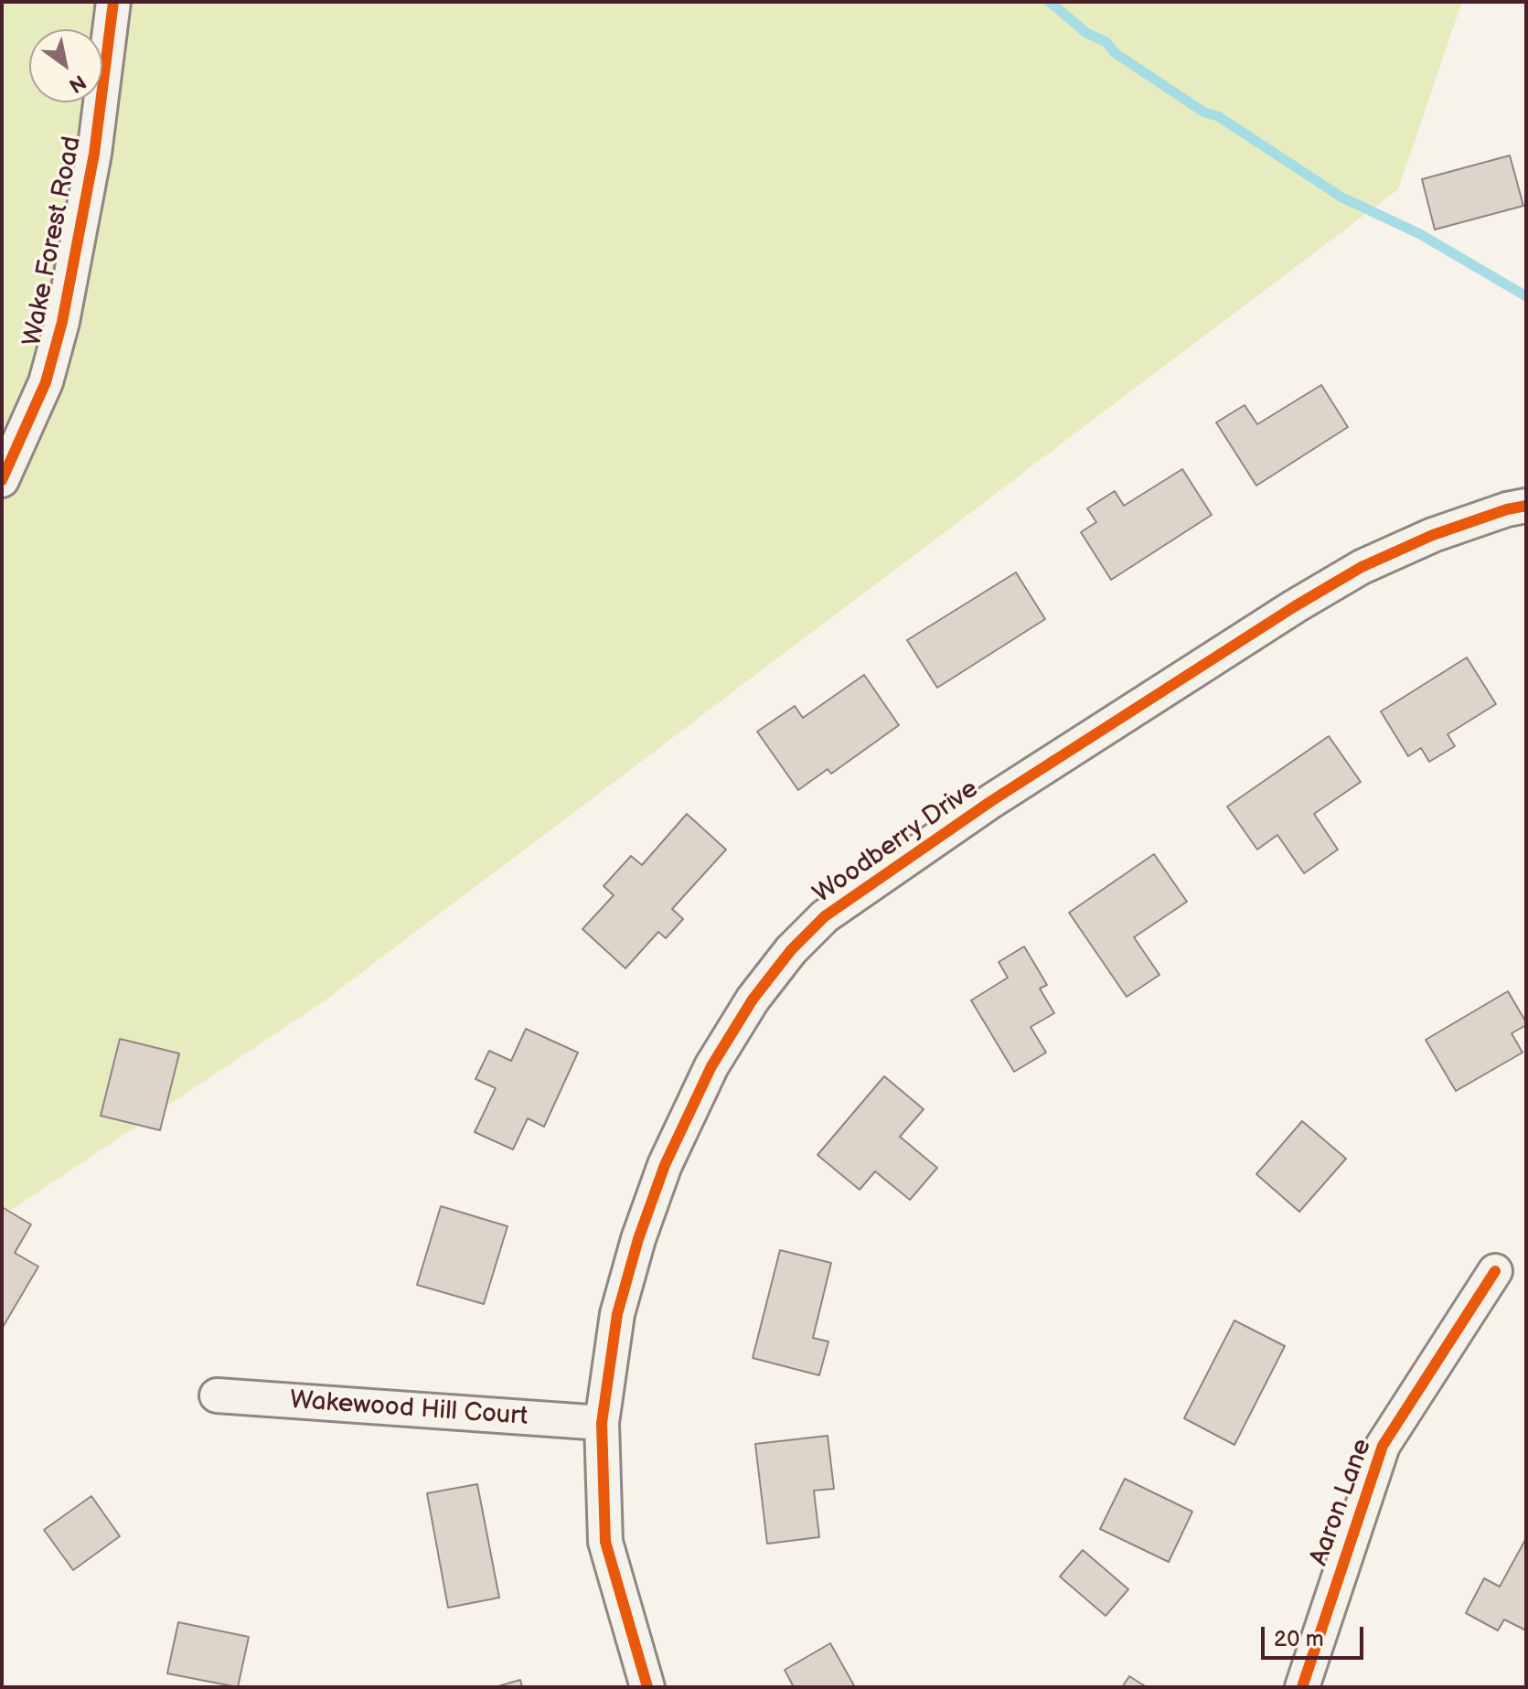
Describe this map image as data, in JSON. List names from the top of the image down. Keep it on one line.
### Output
{"streets":{"street":["Wake Forest Road","Woodberry Drive","Wakewood Hill Court","Aaron Lane"]},"crossings":[["Woodberry Drive","Wakewood Hill Court"]],"scale_bar":"20 m","north":"bottom right"}
